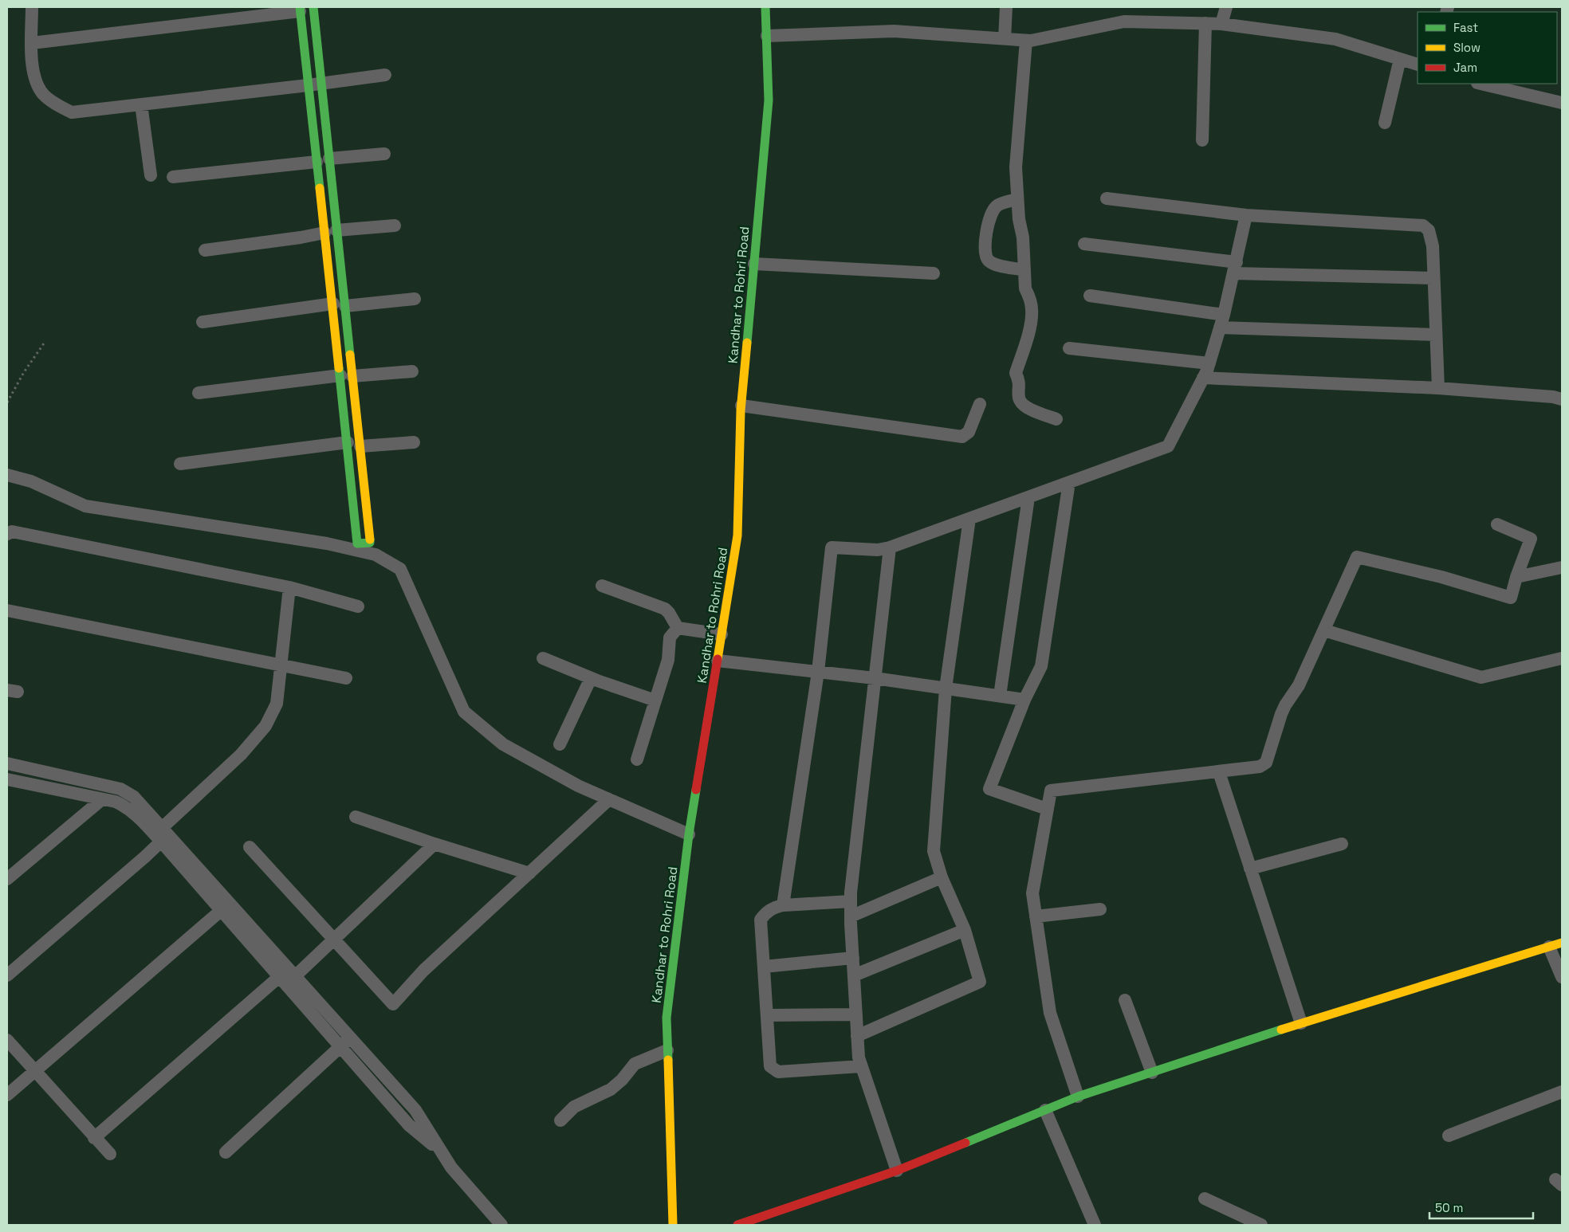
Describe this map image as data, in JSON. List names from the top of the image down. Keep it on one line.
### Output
{"streets":{"street":["Kandhar to Rohri Road"]},"legend":["Fast","Slow","Jam"],"scale_bar":"50 m"}
